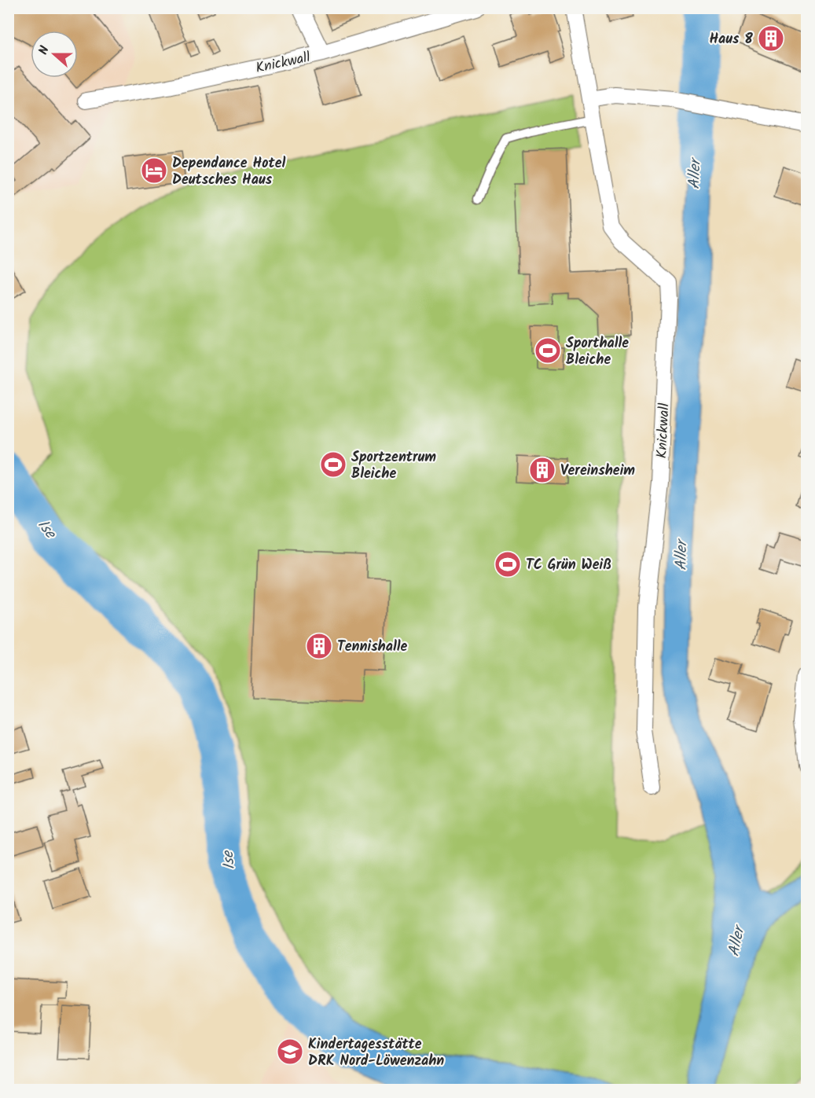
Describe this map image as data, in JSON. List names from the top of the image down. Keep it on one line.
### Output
{"streets":{"street":["Knickwall"]},"water":["Aller","Ise"],"places":{"building":["Haus 8","Vereinsheim","Tennishalle"],"hotel":["Dependance Hotel Deutsches Haus"],"sports":["Sporthalle Bleiche","Sportzentrum Bleiche","TC Grün Weiß"],"school or university":["Kindertagesstätte DRK Nord-Löwenzahn"]},"north":"left"}
